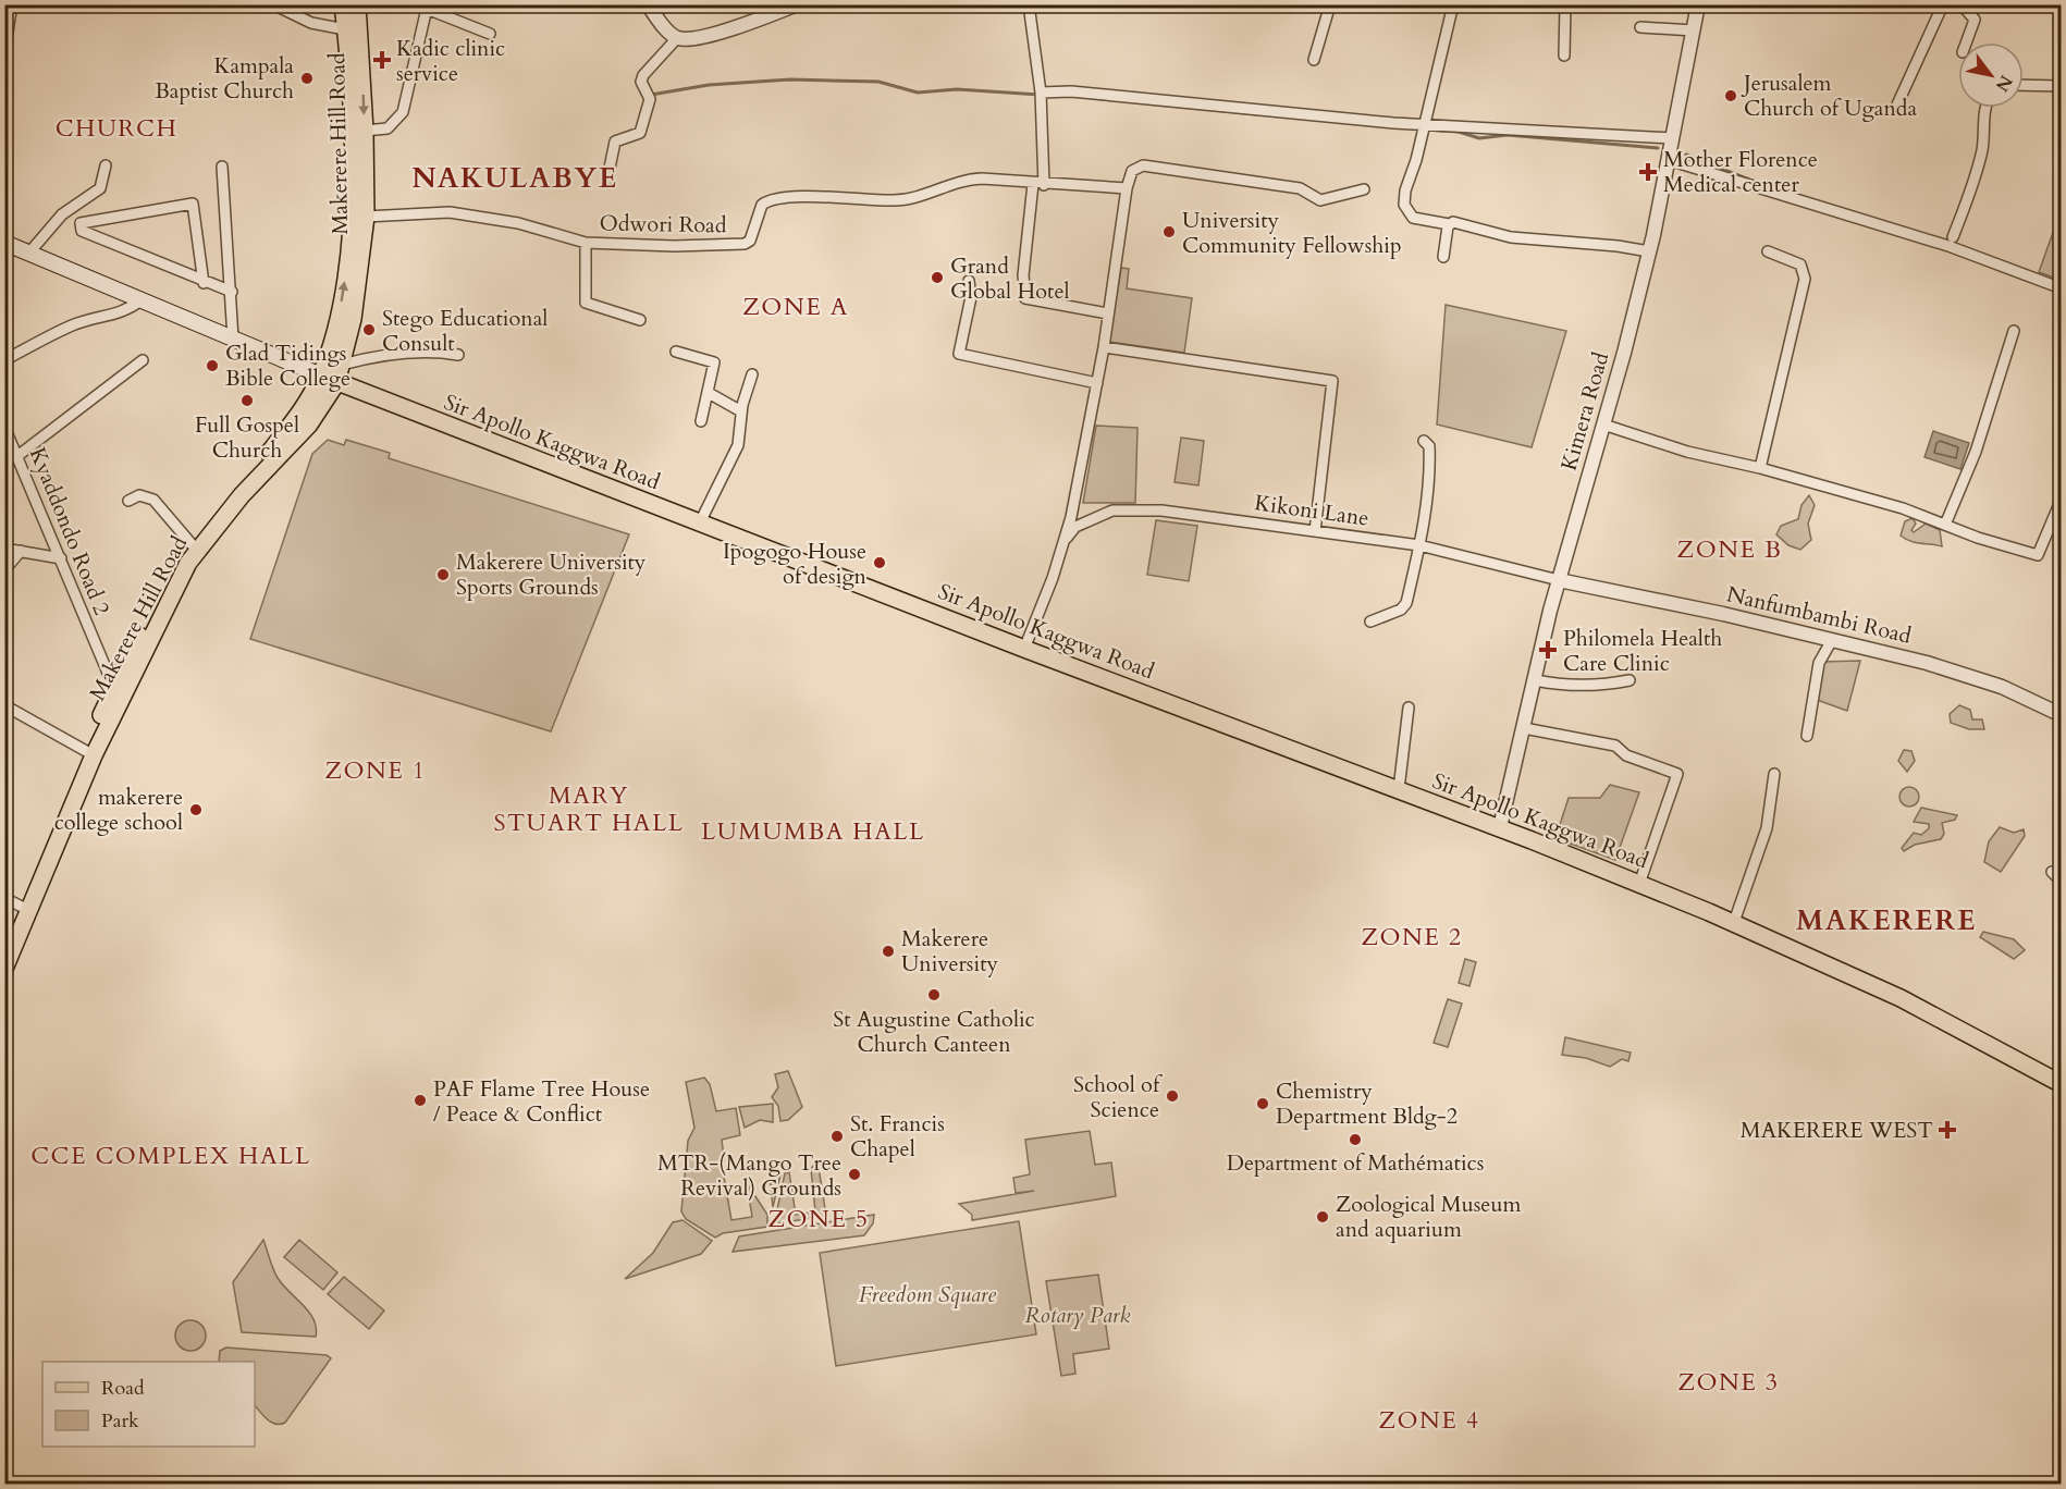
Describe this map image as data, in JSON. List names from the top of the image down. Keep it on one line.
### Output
{"streets":{"main road":["Makerere Hill Road","Sir Apollo Kaggwa Road"],"street":["Odwori Road","Kimera Road","Kikoni Lane","Kyaddondo Road 2","Nanfumbambi Road"]},"crossings":[["Makerere Hill Road","Odwori Road"],["Makerere Hill Road","Sir Apollo Kaggwa Road"],["Makerere Hill Road","Kyaddondo Road 2"],["Kimera Road","Sir Apollo Kaggwa Road"],["Kimera Road","Kikoni Lane"],["Kimera Road","Nanfumbambi Road"],["Kikoni Lane","Nanfumbambi Road"]],"districts":["CHURCH","NAKULABYE","ZONE A","ZONE B","ZONE 1","MARY STUART HALL","LUMUMBA HALL","MAKERERE","ZONE 2","CCE COMPLEX HALL","ZONE 5","ZONE 3","ZONE 4"],"parks":["Freedom Square","Rotary Park"],"places":{"health":["Kadic clinic service","Mother Florence Medical center","Philomela Health Care Clinic","MAKERERE WEST"],"other":["Kampala Baptist Church","Jerusalem Church of Uganda","University Community Fellowship","Grand Global Hotel","Stego Educational Consult","Glad Tidings Bible College","Full Gospel Church","Ipogogo House of design","Makerere University Sports Grounds","makerere college school","Makerere University","St Augustine Catholic Church Canteen","School of Science","PAF Flame Tree House / Peace & Conflict","Chemistry Department Bldg-2","St. Francis Chapel","Department of Mathématics","MTR-(Mango Tree Revival) Grounds","Zoological Museum and aquarium"]},"legend":["Road","Park"],"north":"bottom right"}
